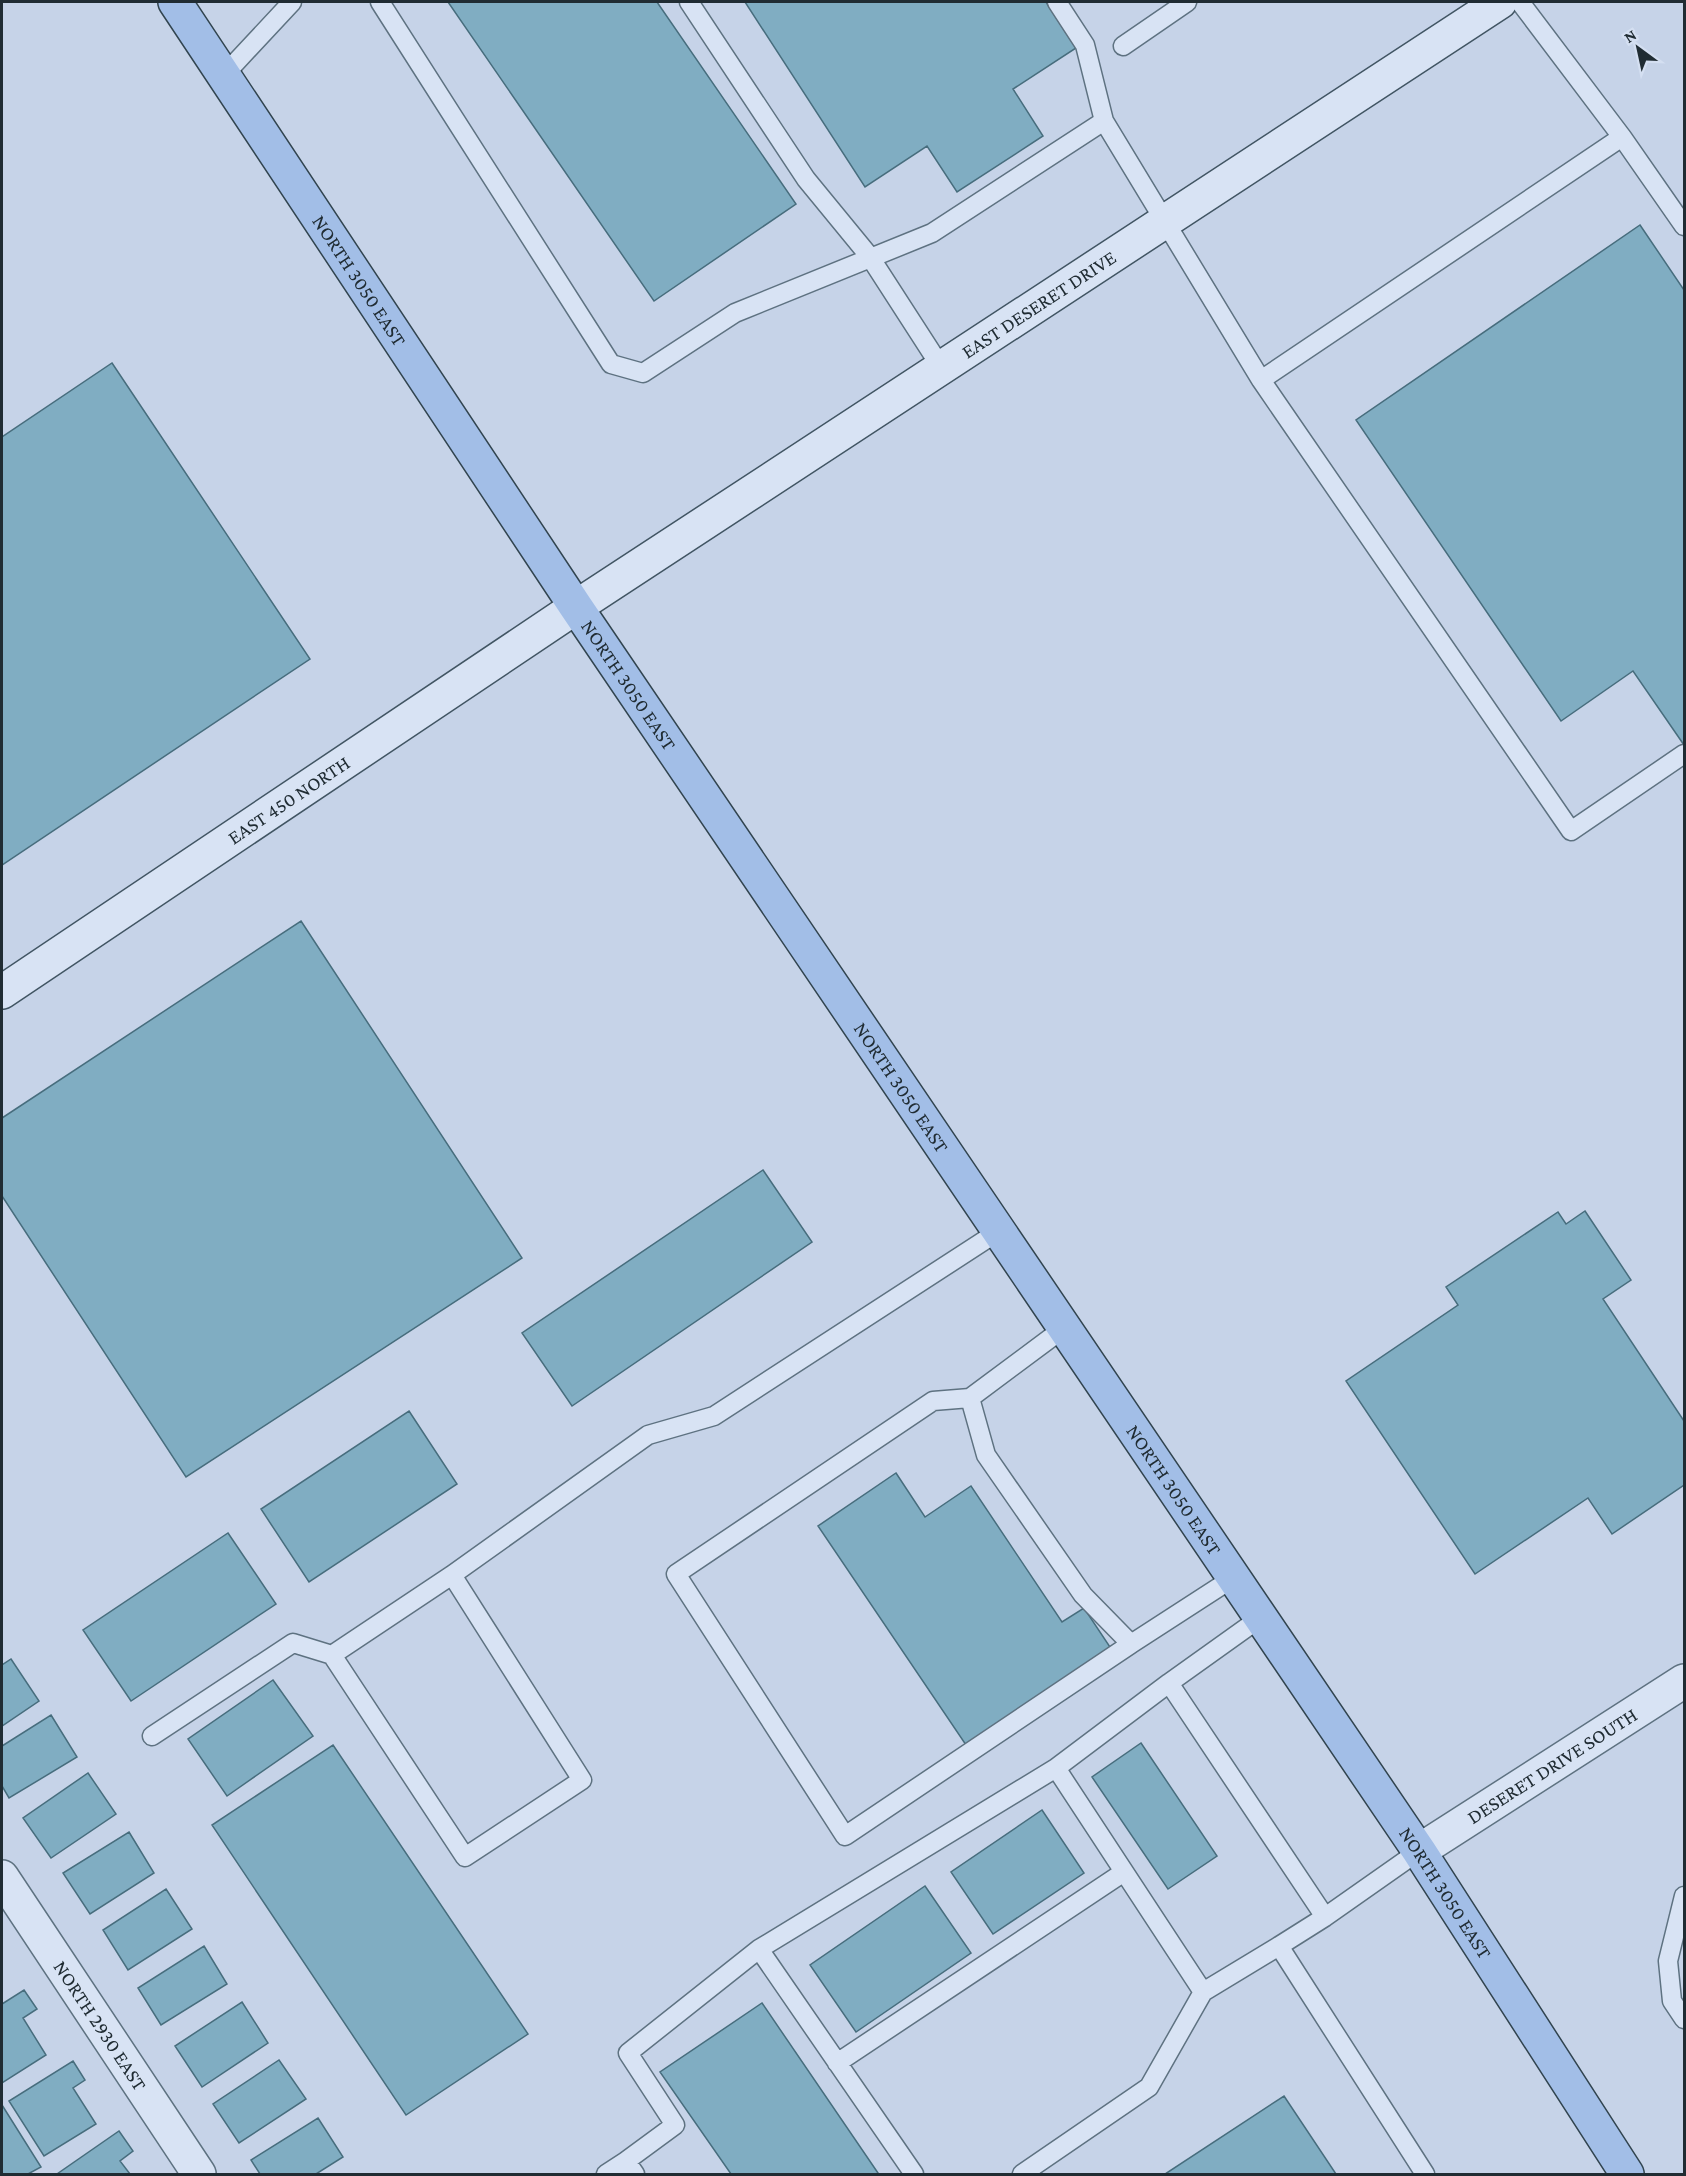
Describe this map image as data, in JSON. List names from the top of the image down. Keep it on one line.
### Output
{"streets":{"main road":["NORTH 3050 EAST"],"street":["EAST DESERET DRIVE","EAST 450 NORTH","DESERET DRIVE SOUTH","NORTH 2930 EAST"]},"crossings":[["NORTH 3050 EAST","EAST DESERET DRIVE"],["NORTH 3050 EAST","EAST 450 NORTH"],["NORTH 3050 EAST","DESERET DRIVE SOUTH"],["EAST DESERET DRIVE","EAST 450 NORTH"]],"north":"top left"}
